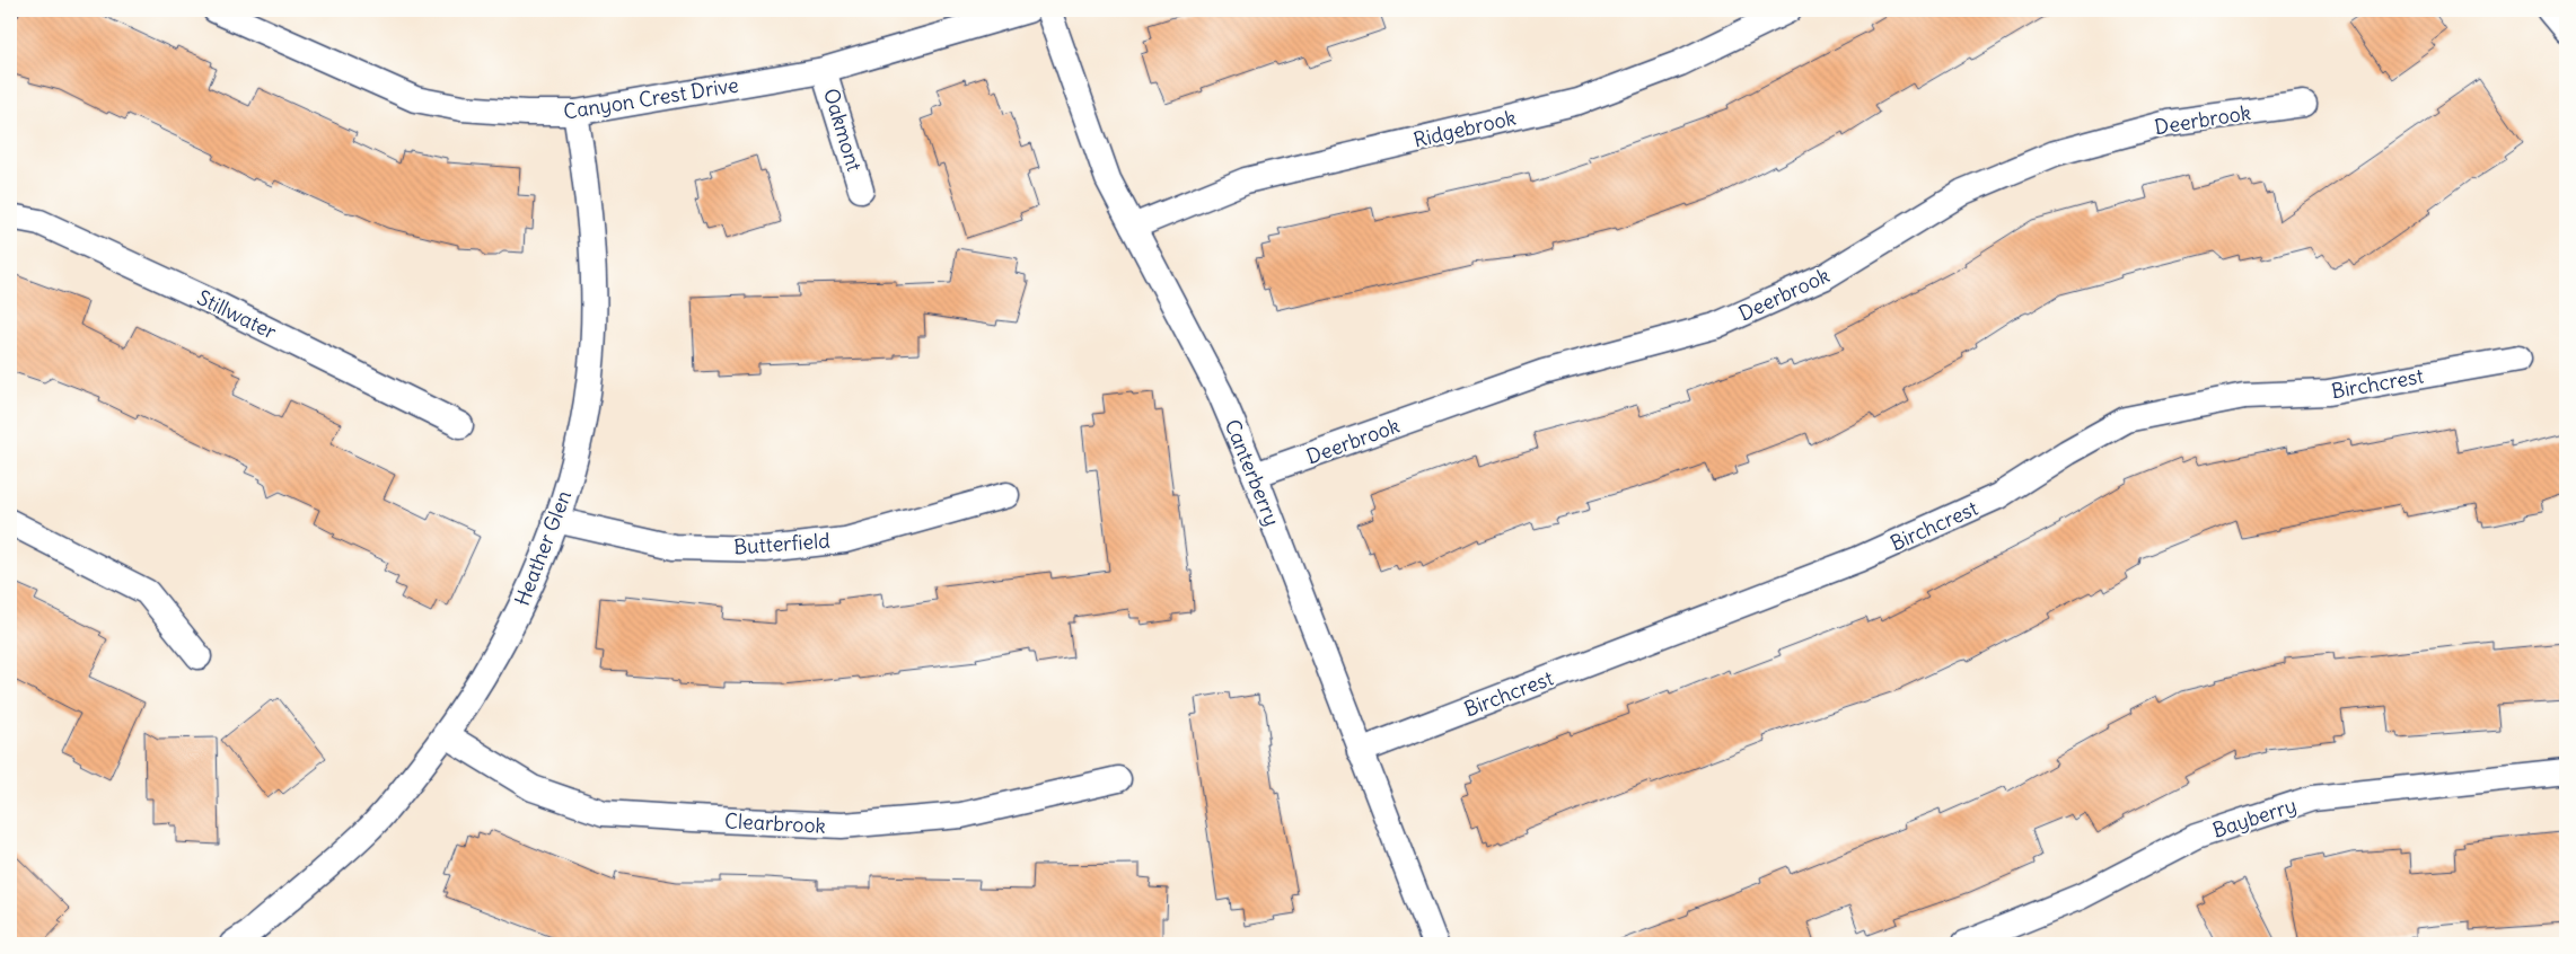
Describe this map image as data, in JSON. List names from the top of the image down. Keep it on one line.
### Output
{"streets":{"street":["Canyon Crest Drive","Deerbrook","Ridgebrook","Oakmont","Stillwater","Birchcrest","Canterberry","Butterfield","Heather Glen","Bayberry","Clearbrook"]},"crossings":[["Canyon Crest Drive","Oakmont"],["Canyon Crest Drive","Heather Glen"],["Deerbrook","Canterberry"],["Ridgebrook","Canterberry"],["Birchcrest","Canterberry"],["Butterfield","Heather Glen"],["Heather Glen","Clearbrook"]]}
